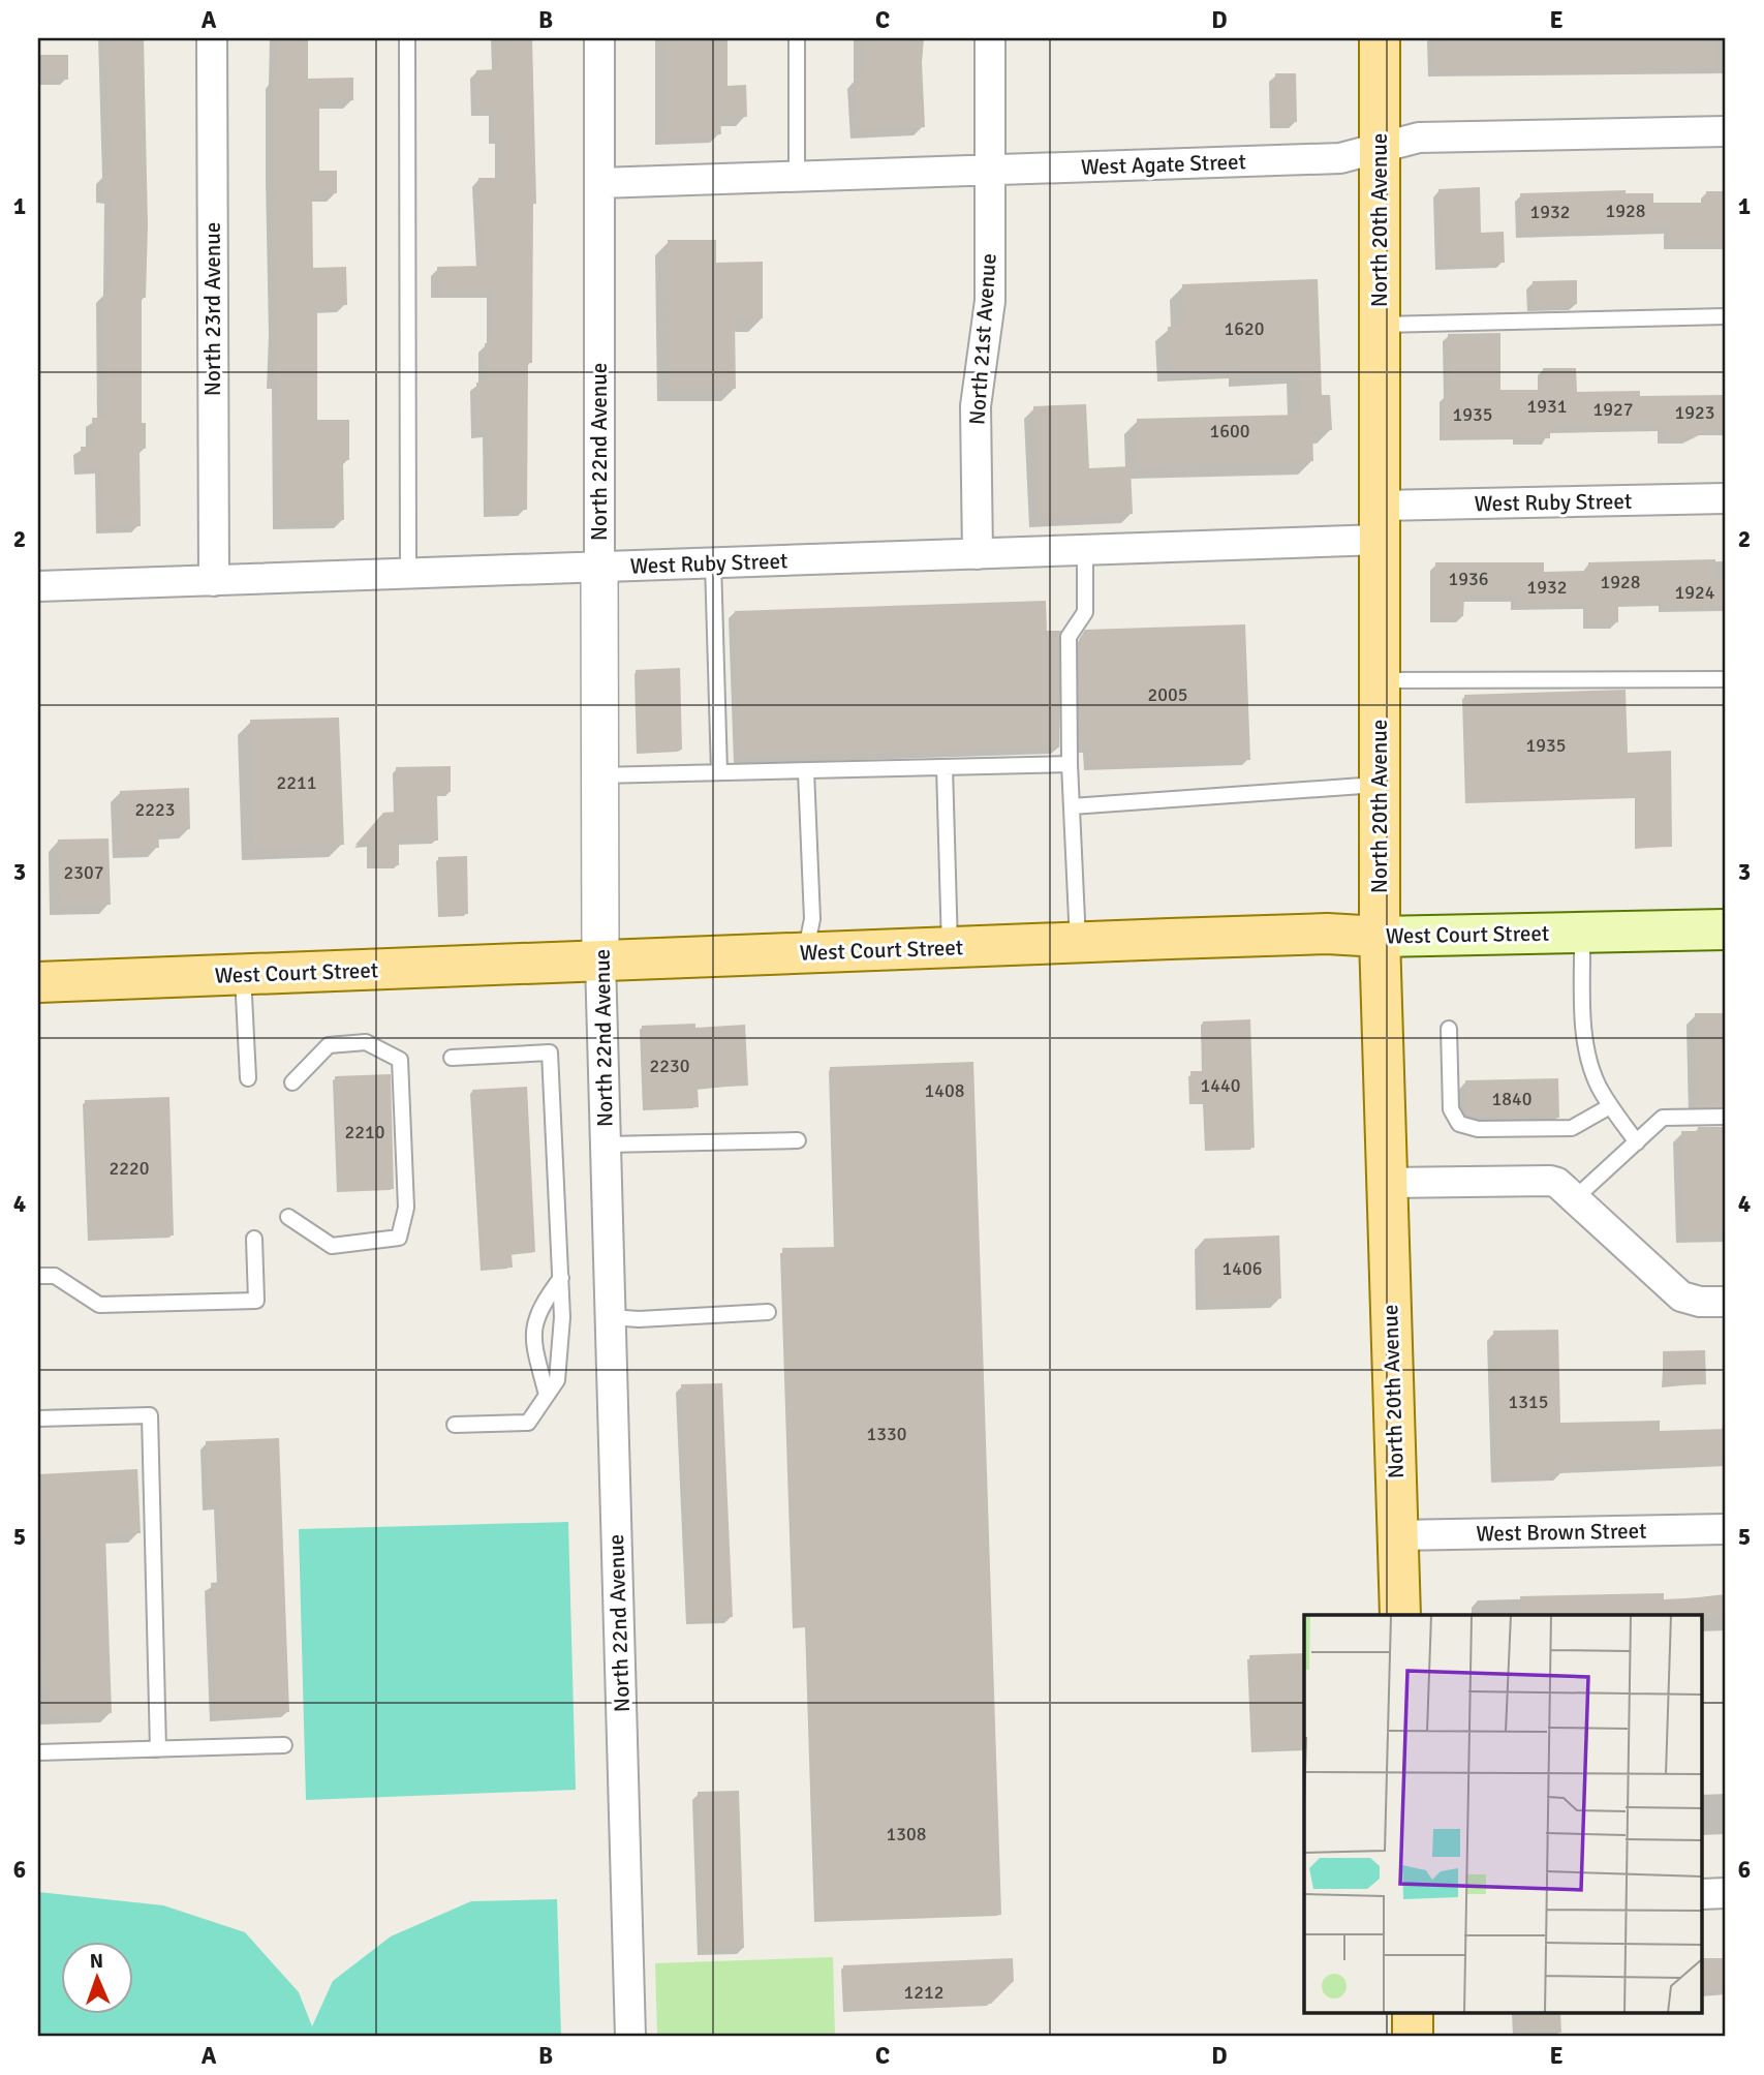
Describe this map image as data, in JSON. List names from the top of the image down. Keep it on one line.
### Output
{"streets":{"main road":["North 20th Avenue","West Court Street"],"street":["West Agate Street","North 23rd Avenue","North 21st Avenue","North 22nd Avenue","West Ruby Street","West Brown Street"]},"crossings":[["West Agate Street","North 20th Avenue"],["West Agate Street","North 21st Avenue"],["West Agate Street","North 22nd Avenue"],["North 20th Avenue","West Ruby Street"],["North 20th Avenue","West Court Street"],["North 20th Avenue","West Brown Street"],["North 23rd Avenue","West Ruby Street"],["North 21st Avenue","West Ruby Street"],["North 22nd Avenue","West Ruby Street"],["North 22nd Avenue","West Court Street"]],"house_numbers":["1928","1932","1620","1931","1927","1923","1935","1600","1936","1928","1932","1924","2005","1935","2211","2223","2307","2230","1440","1408","1840","2210","2220","1406","1315","1330","1308","1212"],"north":"top","grid":{"columns":["A","B","C","D","E"],"rows":["1","2","3","4","5","6"]}}
